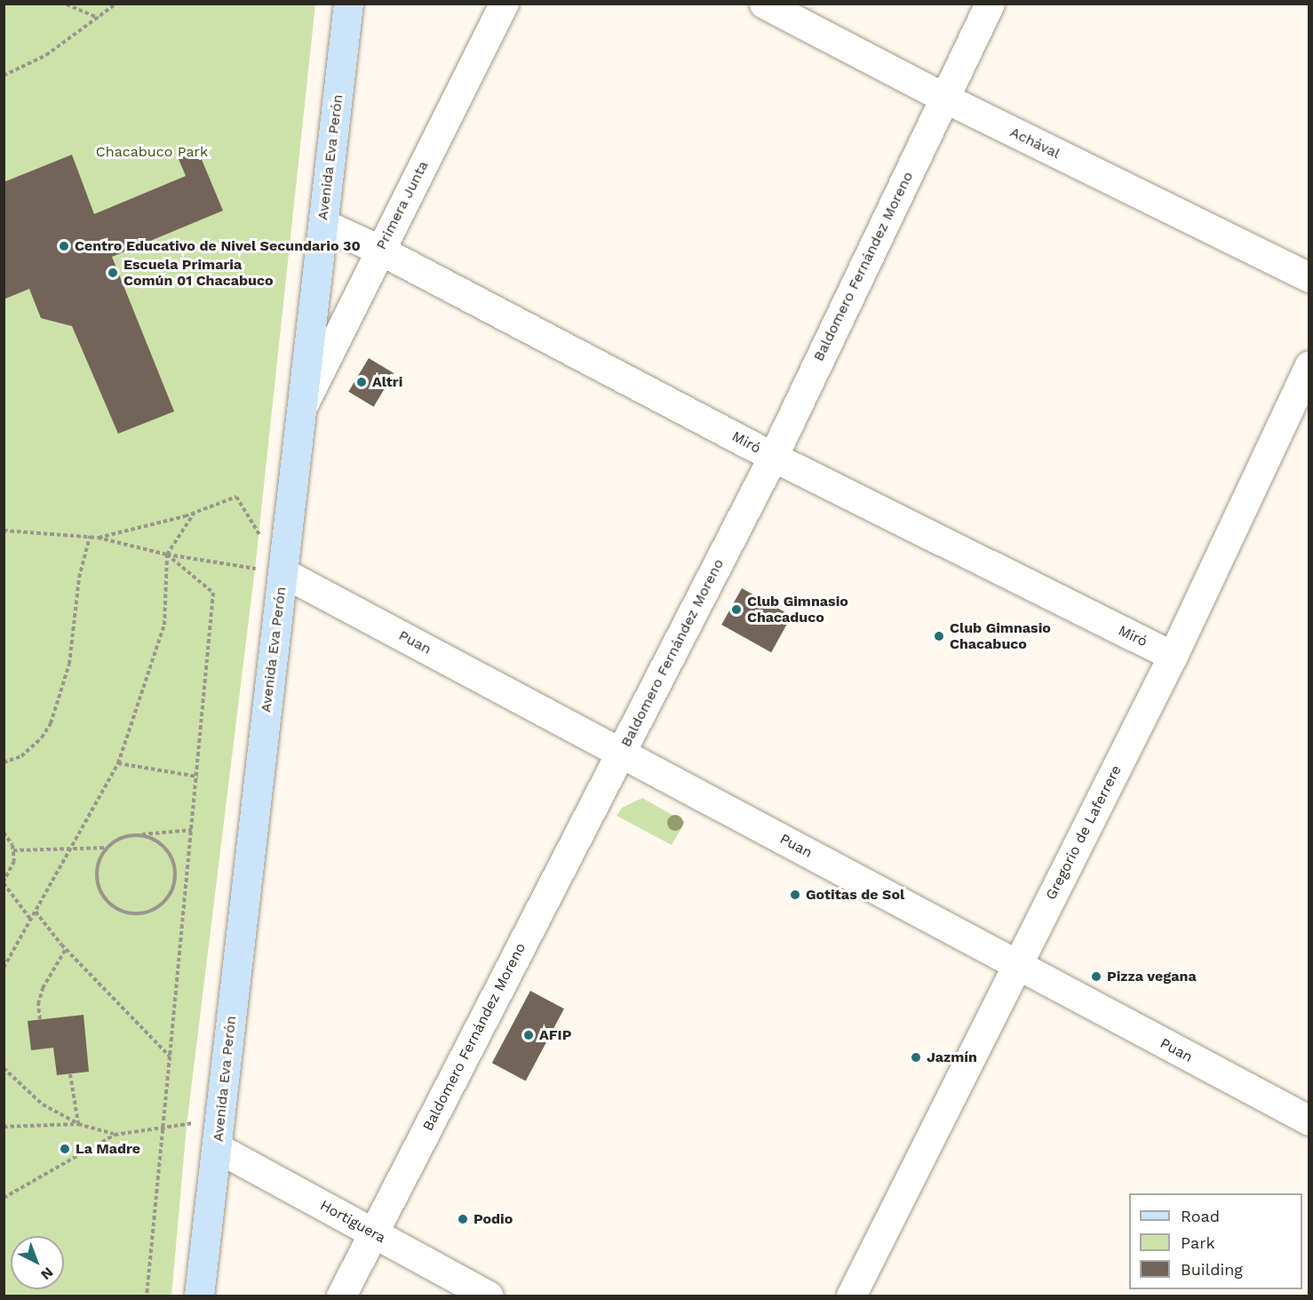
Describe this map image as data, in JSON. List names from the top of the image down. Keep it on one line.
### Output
{"streets":{"main road":["Avenida Eva Perón"],"street":["Achával","Primera Junta","Baldomero Fernández Moreno","Miró","Puan","Gregorio de Laferrere","Hortiguera"]},"crossings":[["Achával","Baldomero Fernández Moreno"],["Avenida Eva Perón","Primera Junta"],["Avenida Eva Perón","Miró"],["Avenida Eva Perón","Puan"],["Avenida Eva Perón","Hortiguera"],["Primera Junta","Miró"],["Baldomero Fernández Moreno","Miró"],["Baldomero Fernández Moreno","Puan"],["Baldomero Fernández Moreno","Hortiguera"],["Miró","Gregorio de Laferrere"],["Puan","Gregorio de Laferrere"]],"parks":["Chacabuco Park"],"places":["Centro Educativo de Nivel Secundario 30","Escuela Primaria Común 01 Chacabuco","Altri","Club Gimnasio Chacaduco","Club Gimnasio Chacabuco","Gotitas de Sol","Pizza vegana","AFIP","Jazmín","La Madre","Podio"],"legend":["Road","Park","Building"],"north":"bottom right"}
